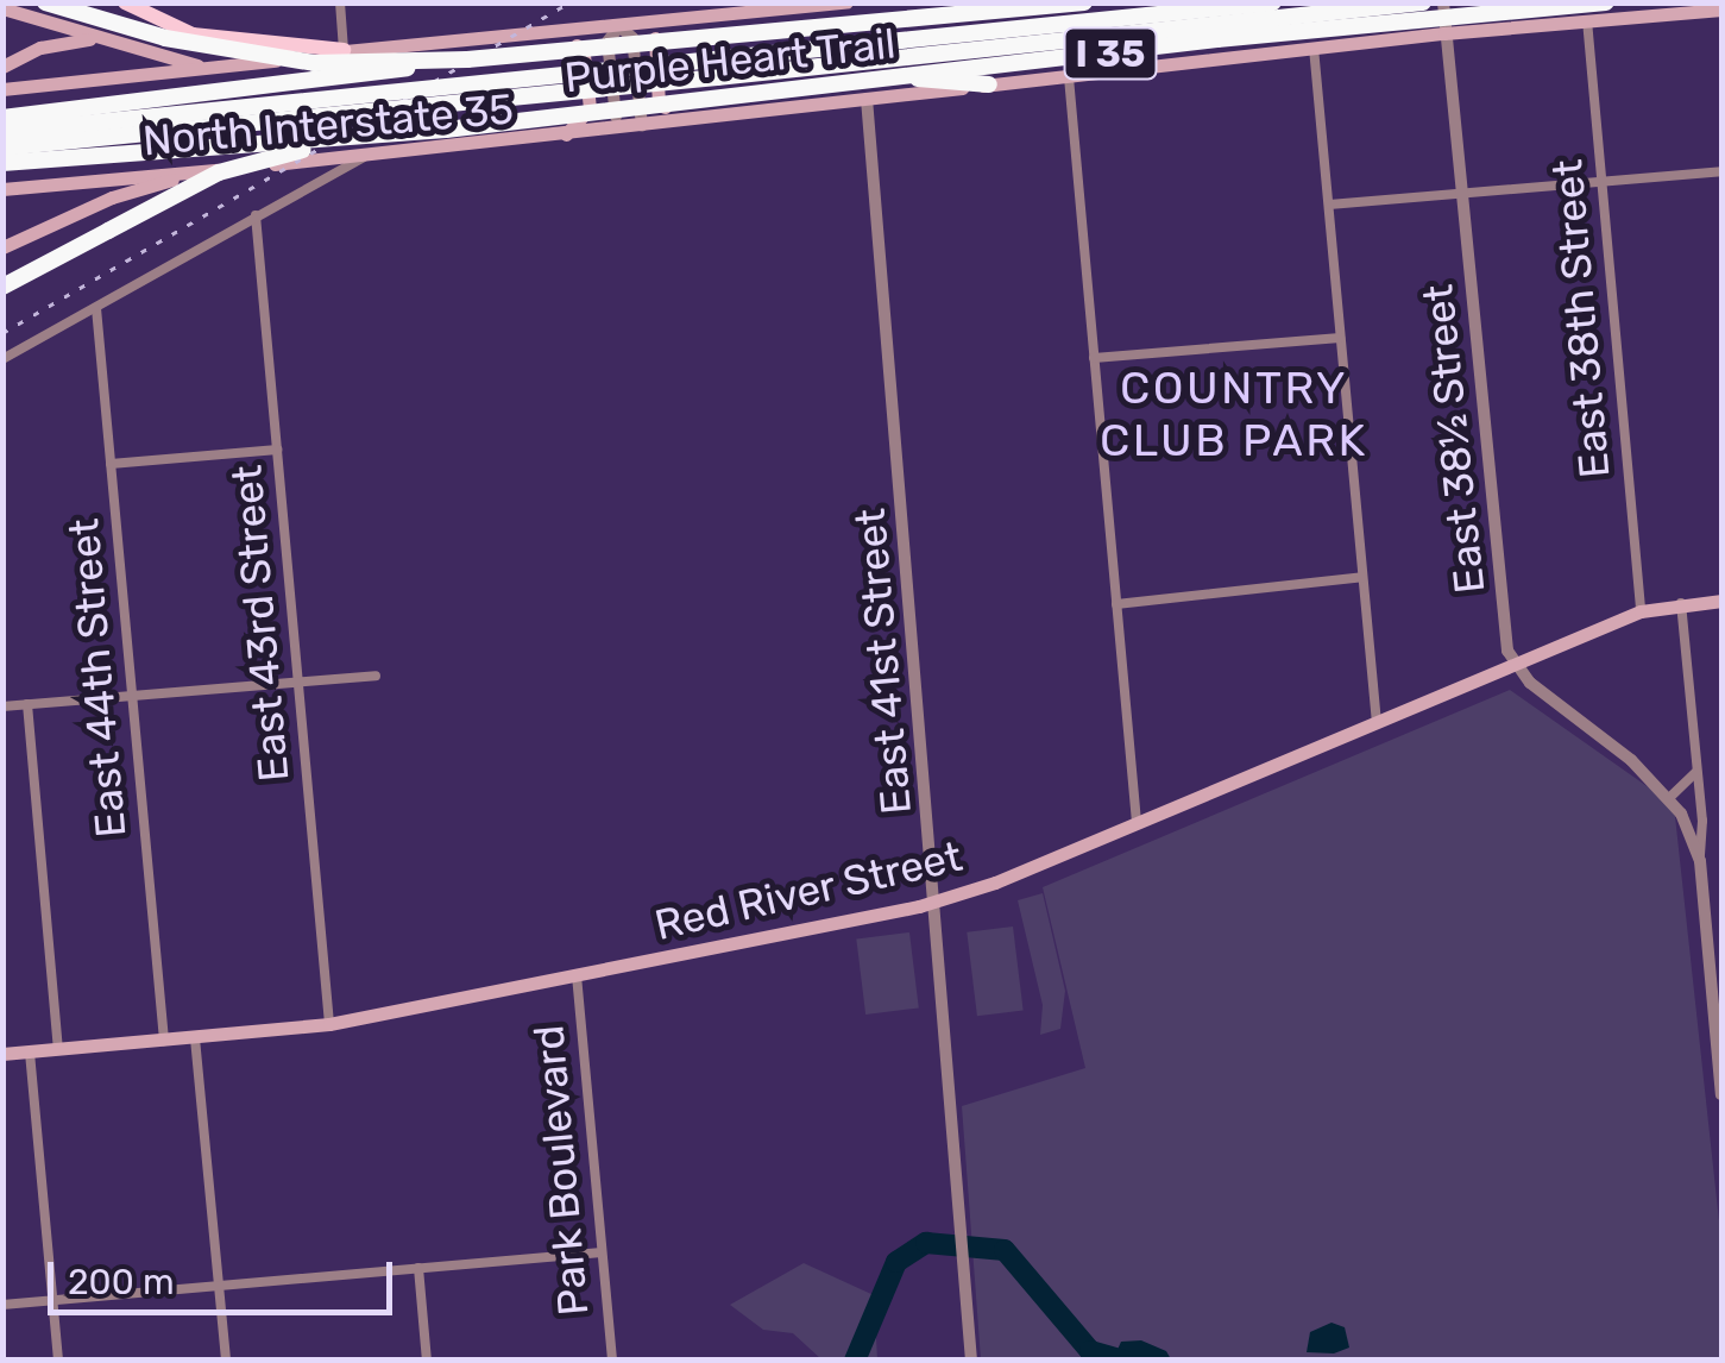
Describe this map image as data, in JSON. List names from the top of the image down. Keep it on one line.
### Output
{"streets":{"highway":["I 35","Purple Heart Trail"],"main road":["North Interstate 35","Red River Street"],"street":["East 38th Street","East 38½ Street","East 43rd Street","East 41st Street","East 44th Street","Park Boulevard"]},"crossings":[["North Interstate 35","East 38th Street"],["North Interstate 35","East 38½ Street"],["North Interstate 35","East 41st Street"],["East 38th Street","Red River Street"],["East 38½ Street","Red River Street"],["East 43rd Street","Red River Street"],["East 41st Street","Red River Street"],["East 44th Street","Red River Street"],["Red River Street","Park Boulevard"]],"districts":["COUNTRY CLUB PARK"],"scale_bar":"200 m"}
